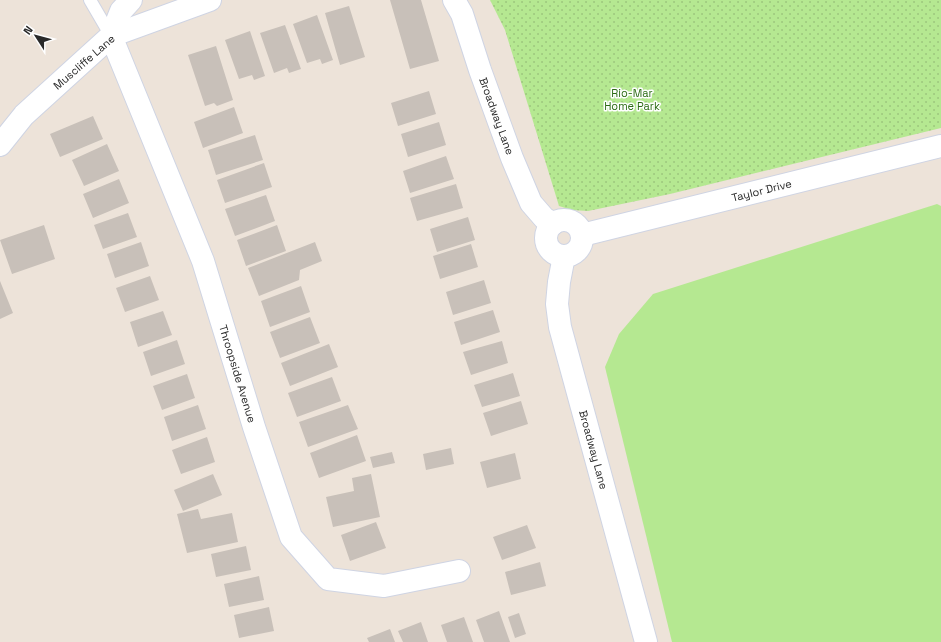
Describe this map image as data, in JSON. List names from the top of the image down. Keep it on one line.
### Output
{"streets":{"street":["Muscliffe Lane","Broadway Lane","Taylor Drive","Throopside Avenue"]},"crossings":[["Muscliffe Lane","Throopside Avenue"],["Broadway Lane","Taylor Drive"]],"parks":["Rio-Mar Home Park"],"north":"top left"}
